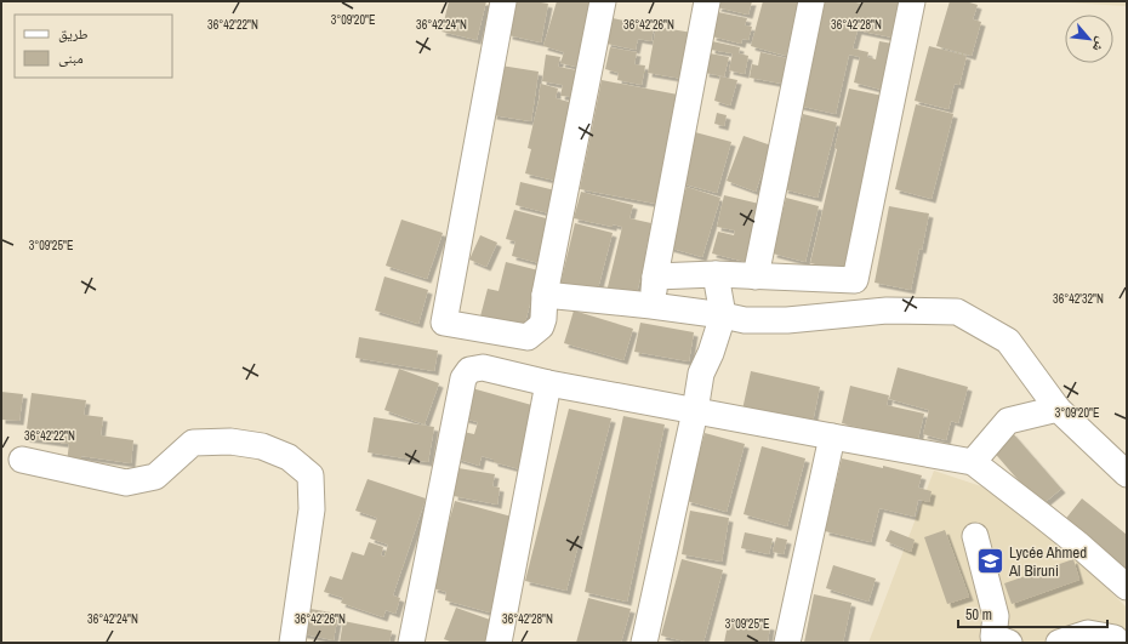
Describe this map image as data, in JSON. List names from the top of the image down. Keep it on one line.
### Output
{"places":{"school or university":["Lycée Ahmed Al Biruni"]},"legend":["طريق","مبنى"],"scale_bar":"50 m","north":"bottom right","coordinates":["3°09'20\"E","36°42'22\"N","36°42'24\"N","36°42'26\"N","36°42'28\"N","3°09'25\"E","36°42'32\"N"]}
